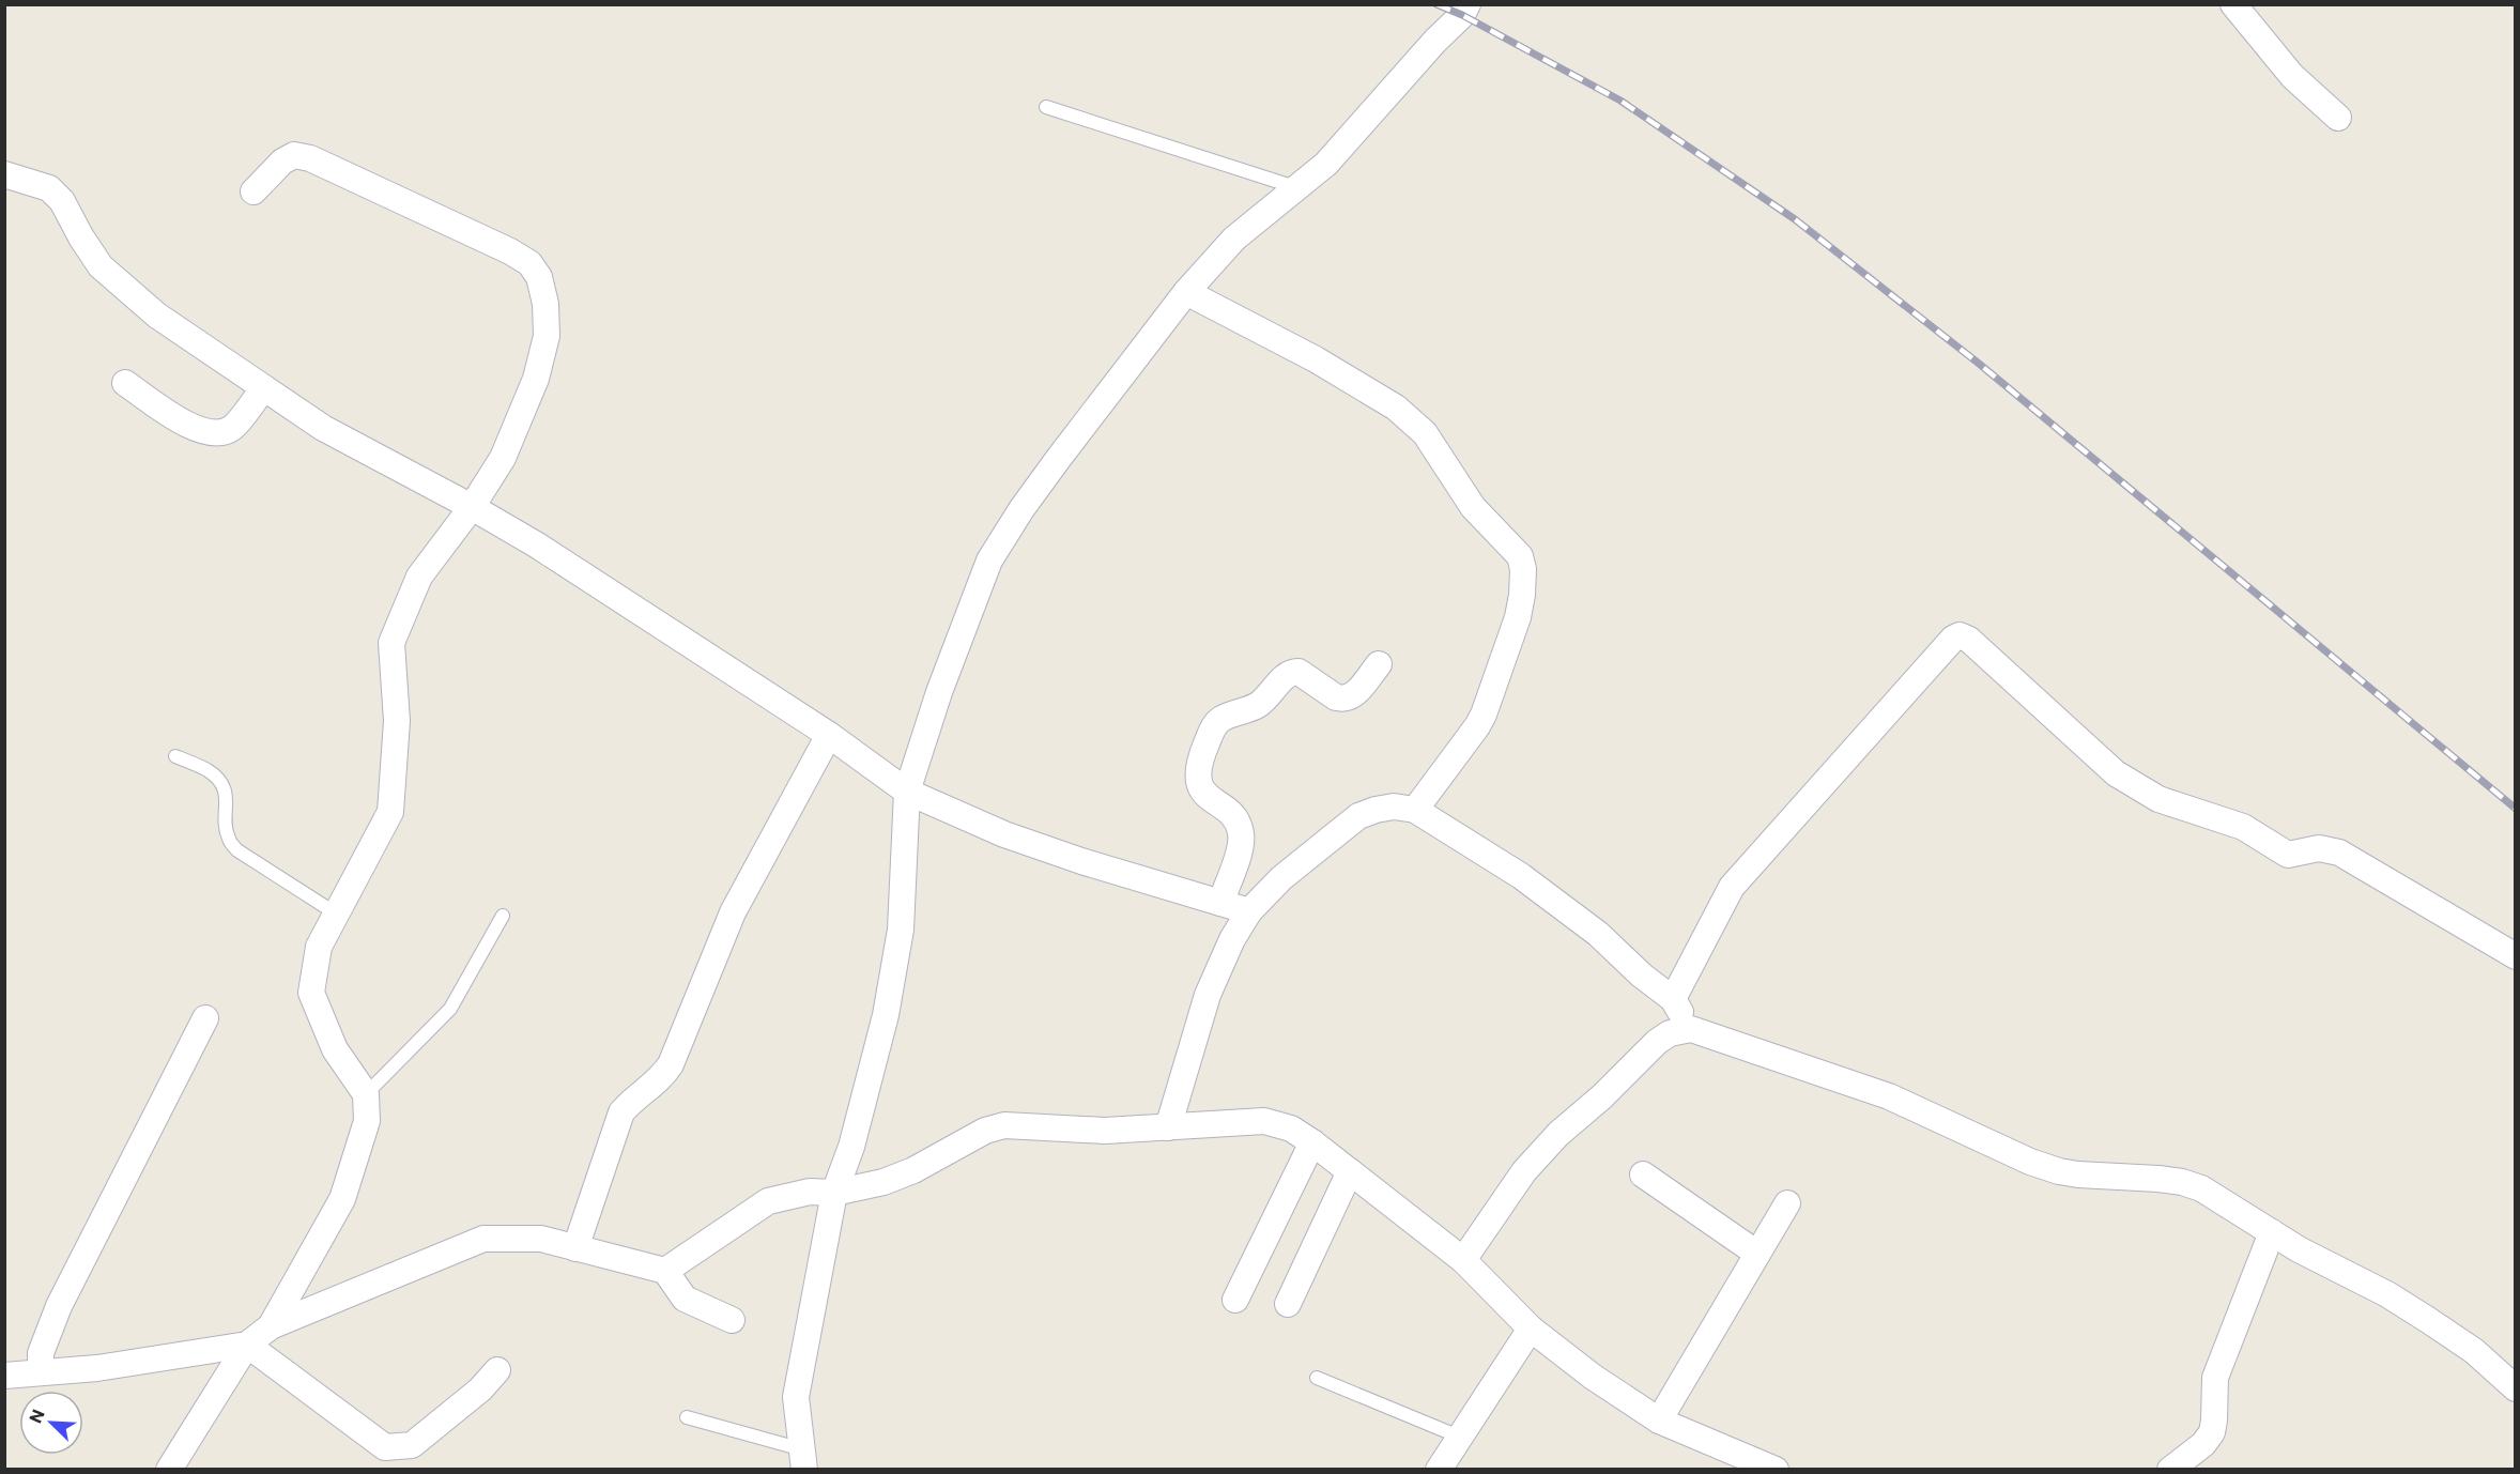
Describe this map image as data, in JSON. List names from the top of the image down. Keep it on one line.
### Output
{"north":"top left"}
